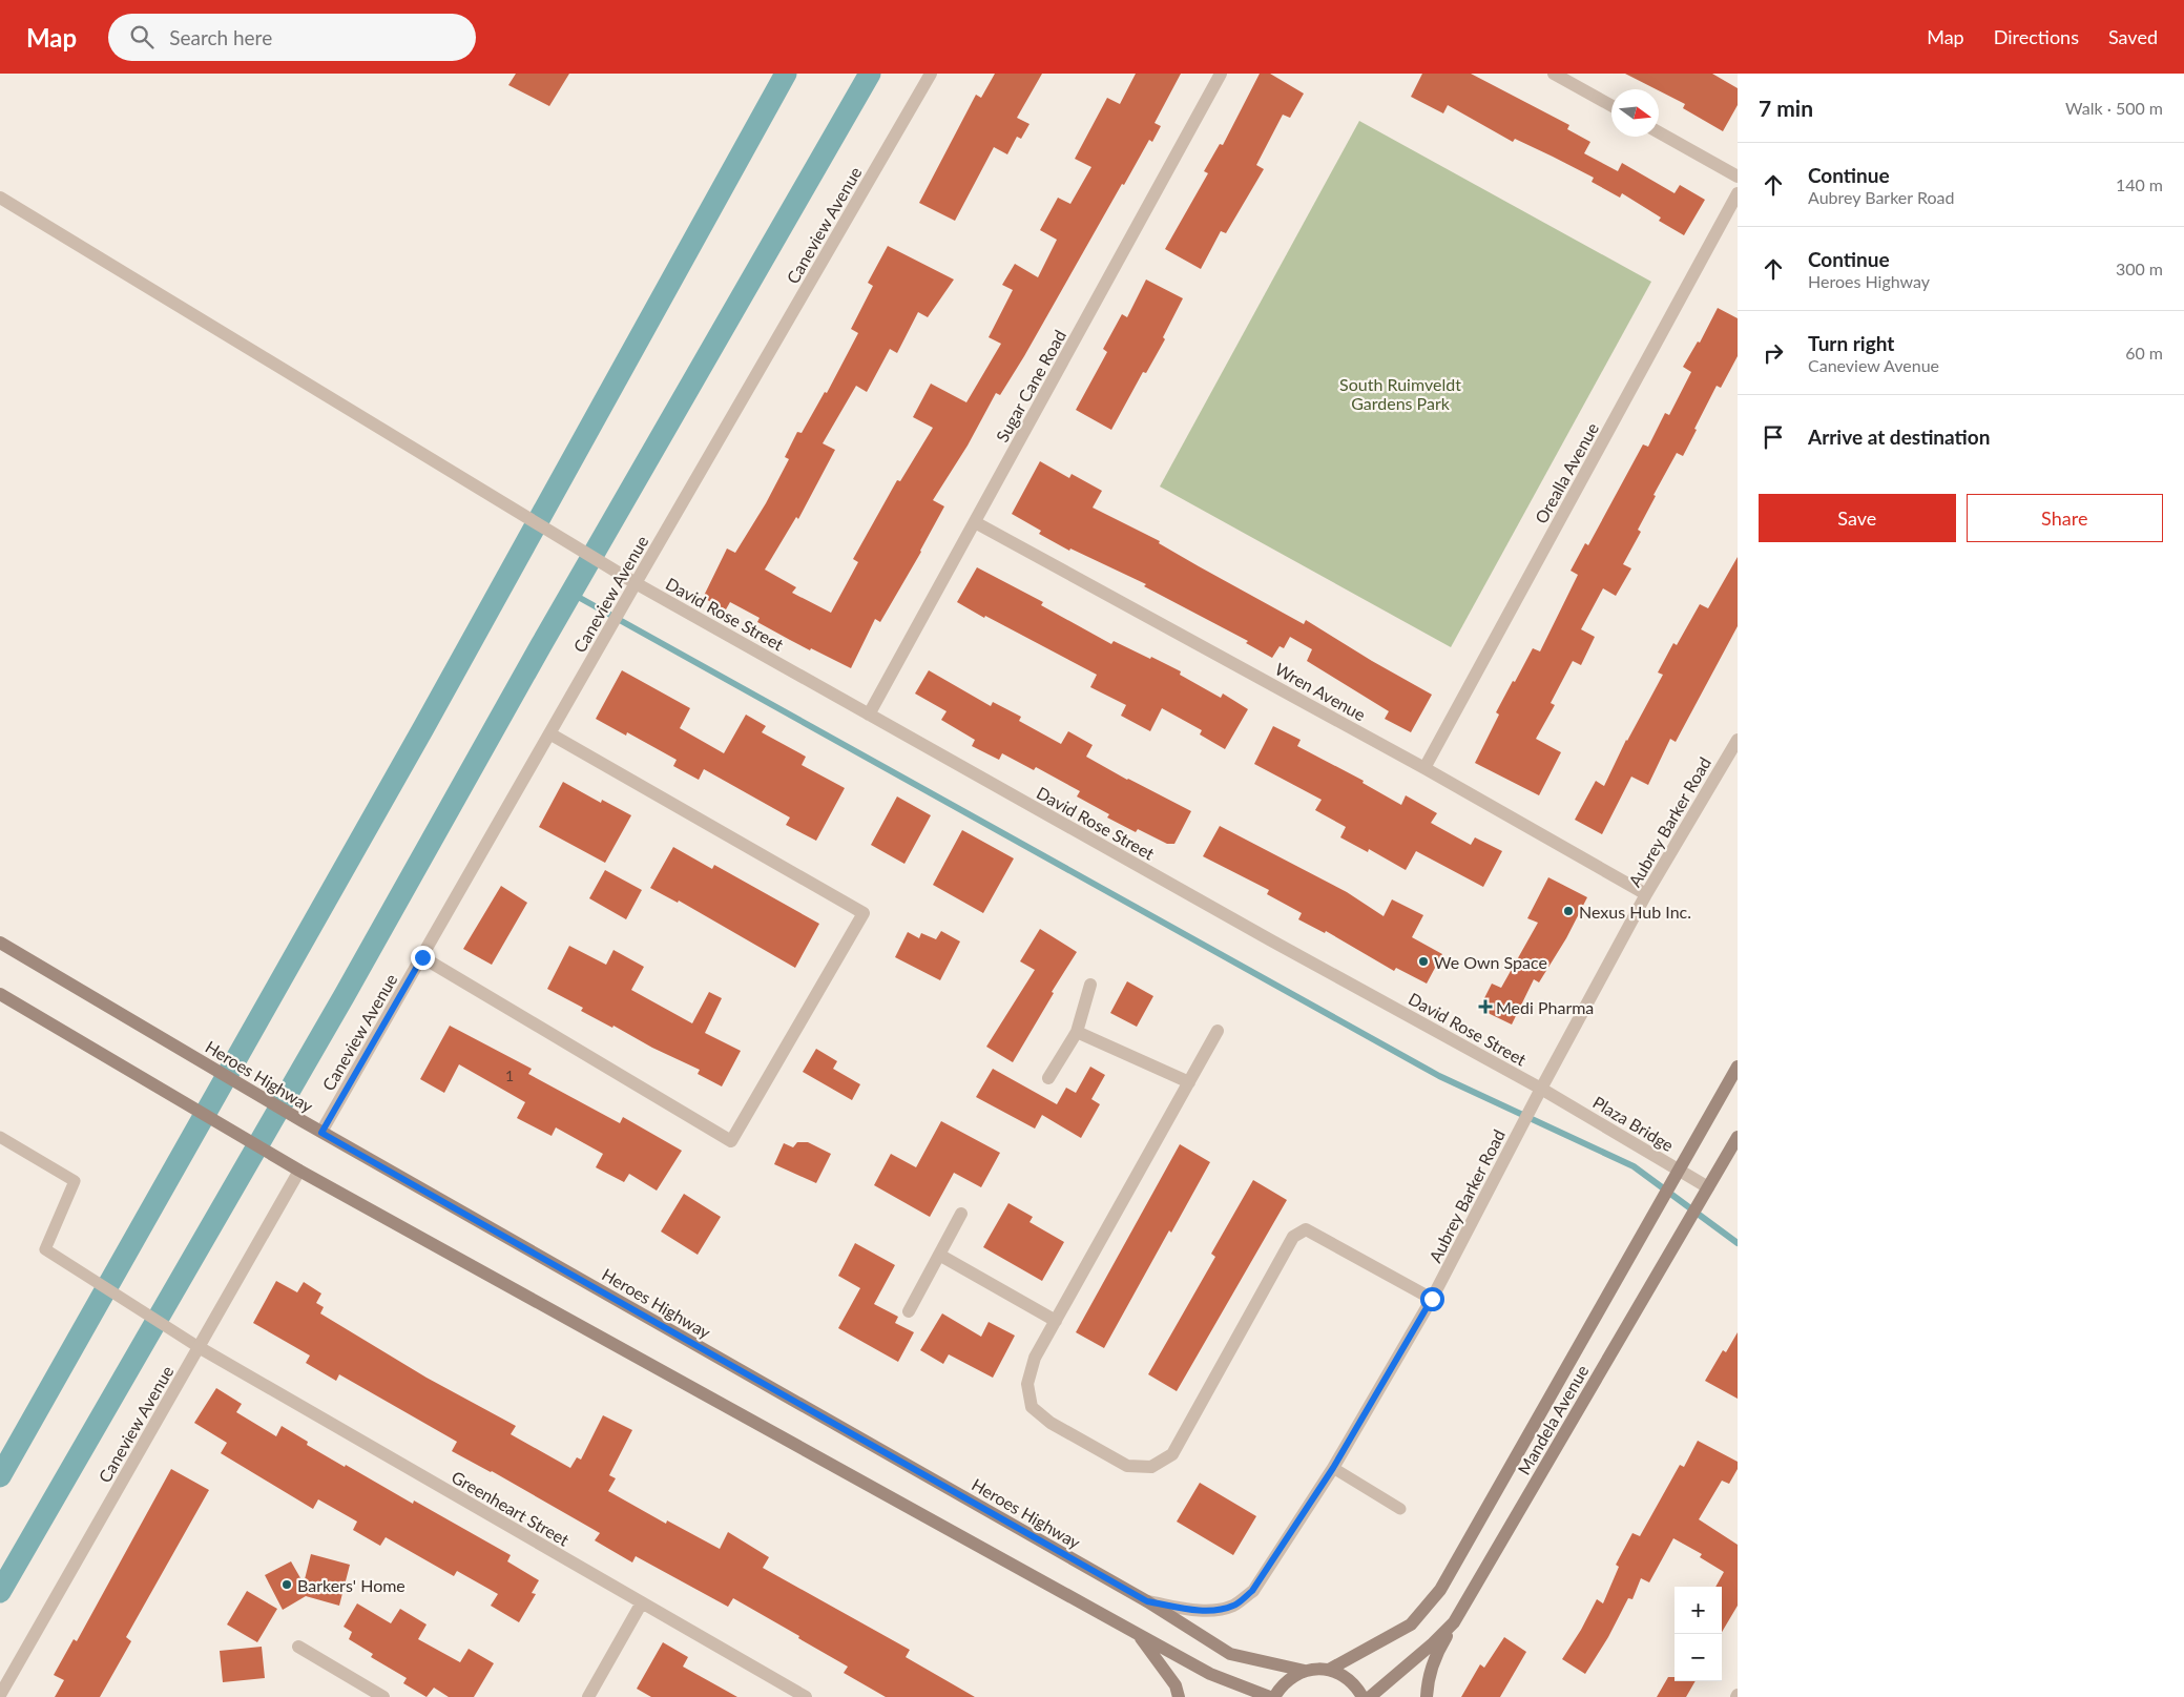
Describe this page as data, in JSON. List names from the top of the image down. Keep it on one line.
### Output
{"streets":{"main road":["Heroes Highway","Mandela Avenue"],"street":["Caneview Avenue","Sugar Cane Road","Orealla Avenue","David Rose Street","Wren Avenue","Aubrey Barker Road","Plaza Bridge","Greenheart Street"]},"crossings":[["Caneview Avenue","David Rose Street"],["Caneview Avenue","Heroes Highway"],["Caneview Avenue","Greenheart Street"],["Sugar Cane Road","David Rose Street"],["Sugar Cane Road","Wren Avenue"],["Orealla Avenue","Wren Avenue"],["David Rose Street","Aubrey Barker Road"],["David Rose Street","Plaza Bridge"],["Wren Avenue","Aubrey Barker Road"],["Aubrey Barker Road","Heroes Highway"],["Aubrey Barker Road","Plaza Bridge"],["Plaza Bridge","Mandela Avenue"]],"parks":["South Ruimveldt Gardens Park"],"places":{"other":["Nexus Hub Inc.","We Own Space","Barkers' Home"],"health":["Medi Pharma"]},"house_numbers":["1"],"north":"right","page":{"header":"Map","search":"Search here","nav":["Map","Directions","Saved"],"heading":["7 min","Walk · 500 m"],"list":[["Continue","Aubrey Barker Road","140 m"],["Continue","Heroes Highway","300 m"],["Turn right","Caneview Avenue","60 m"],"Arrive at destination"],"buttons":["Save","Share"],"map_buttons":["+","−"]}}
